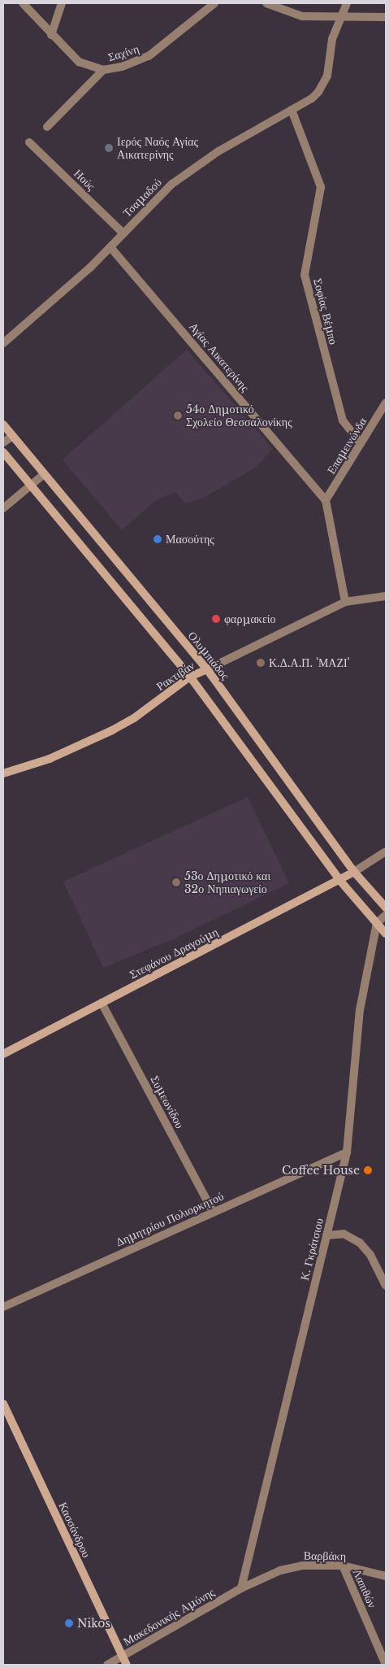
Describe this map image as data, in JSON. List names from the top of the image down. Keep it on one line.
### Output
{"streets":{"main road":["Ολυμπιάδος","Ρακτιβάν","Στεφάνου Δραγούμη","Κασσάνδρου"],"street":["Σαχίνη","Ηούς","Τσαμαδού","Σοφίας Βέμπο","Αγίας Αικατερίνης","Επαμεινώνδα","Συμεωνίδου","Δημητρίου Πολιορκητού","Κ. Γκράτσιου","Βαρβάκη","Λαπιθών","Μακεδονικής Αμύνης"]},"crossings":[["Ηούς","Τσαμαδού"],["Τσαμαδού","Σοφίας Βέμπο"],["Τσαμαδού","Αγίας Αικατερίνης"],["Σοφίας Βέμπο","Επαμεινώνδα"],["Αγίας Αικατερίνης","Επαμεινώνδα"],["Ολυμπιάδος","Ρακτιβάν"],["Ολυμπιάδος","Στεφάνου Δραγούμη"],["Στεφάνου Δραγούμη","Συμεωνίδου"],["Συμεωνίδου","Δημητρίου Πολιορκητού"],["Δημητρίου Πολιορκητού","Κ. Γκράτσιου"],["Κ. Γκράτσιου","Βαρβάκη"],["Κ. Γκράτσιου","Μακεδονικής Αμύνης"],["Κασσάνδρου","Μακεδονικής Αμύνης"],["Βαρβάκη","Λαπιθών"],["Βαρβάκη","Μακεδονικής Αμύνης"]],"places":["Ιερός Ναός Αγίας Αικατερίνης","54ο Δημοτικό Σχολείο Θεσσαλονίκης","Μασούτης","φαρμακείο","Κ.Δ.Α.Π. 'ΜΑΖΙ'","53ο Δημοτικό και 32ο Νηπιαγωγείο","Coffee House","Nikos"]}
